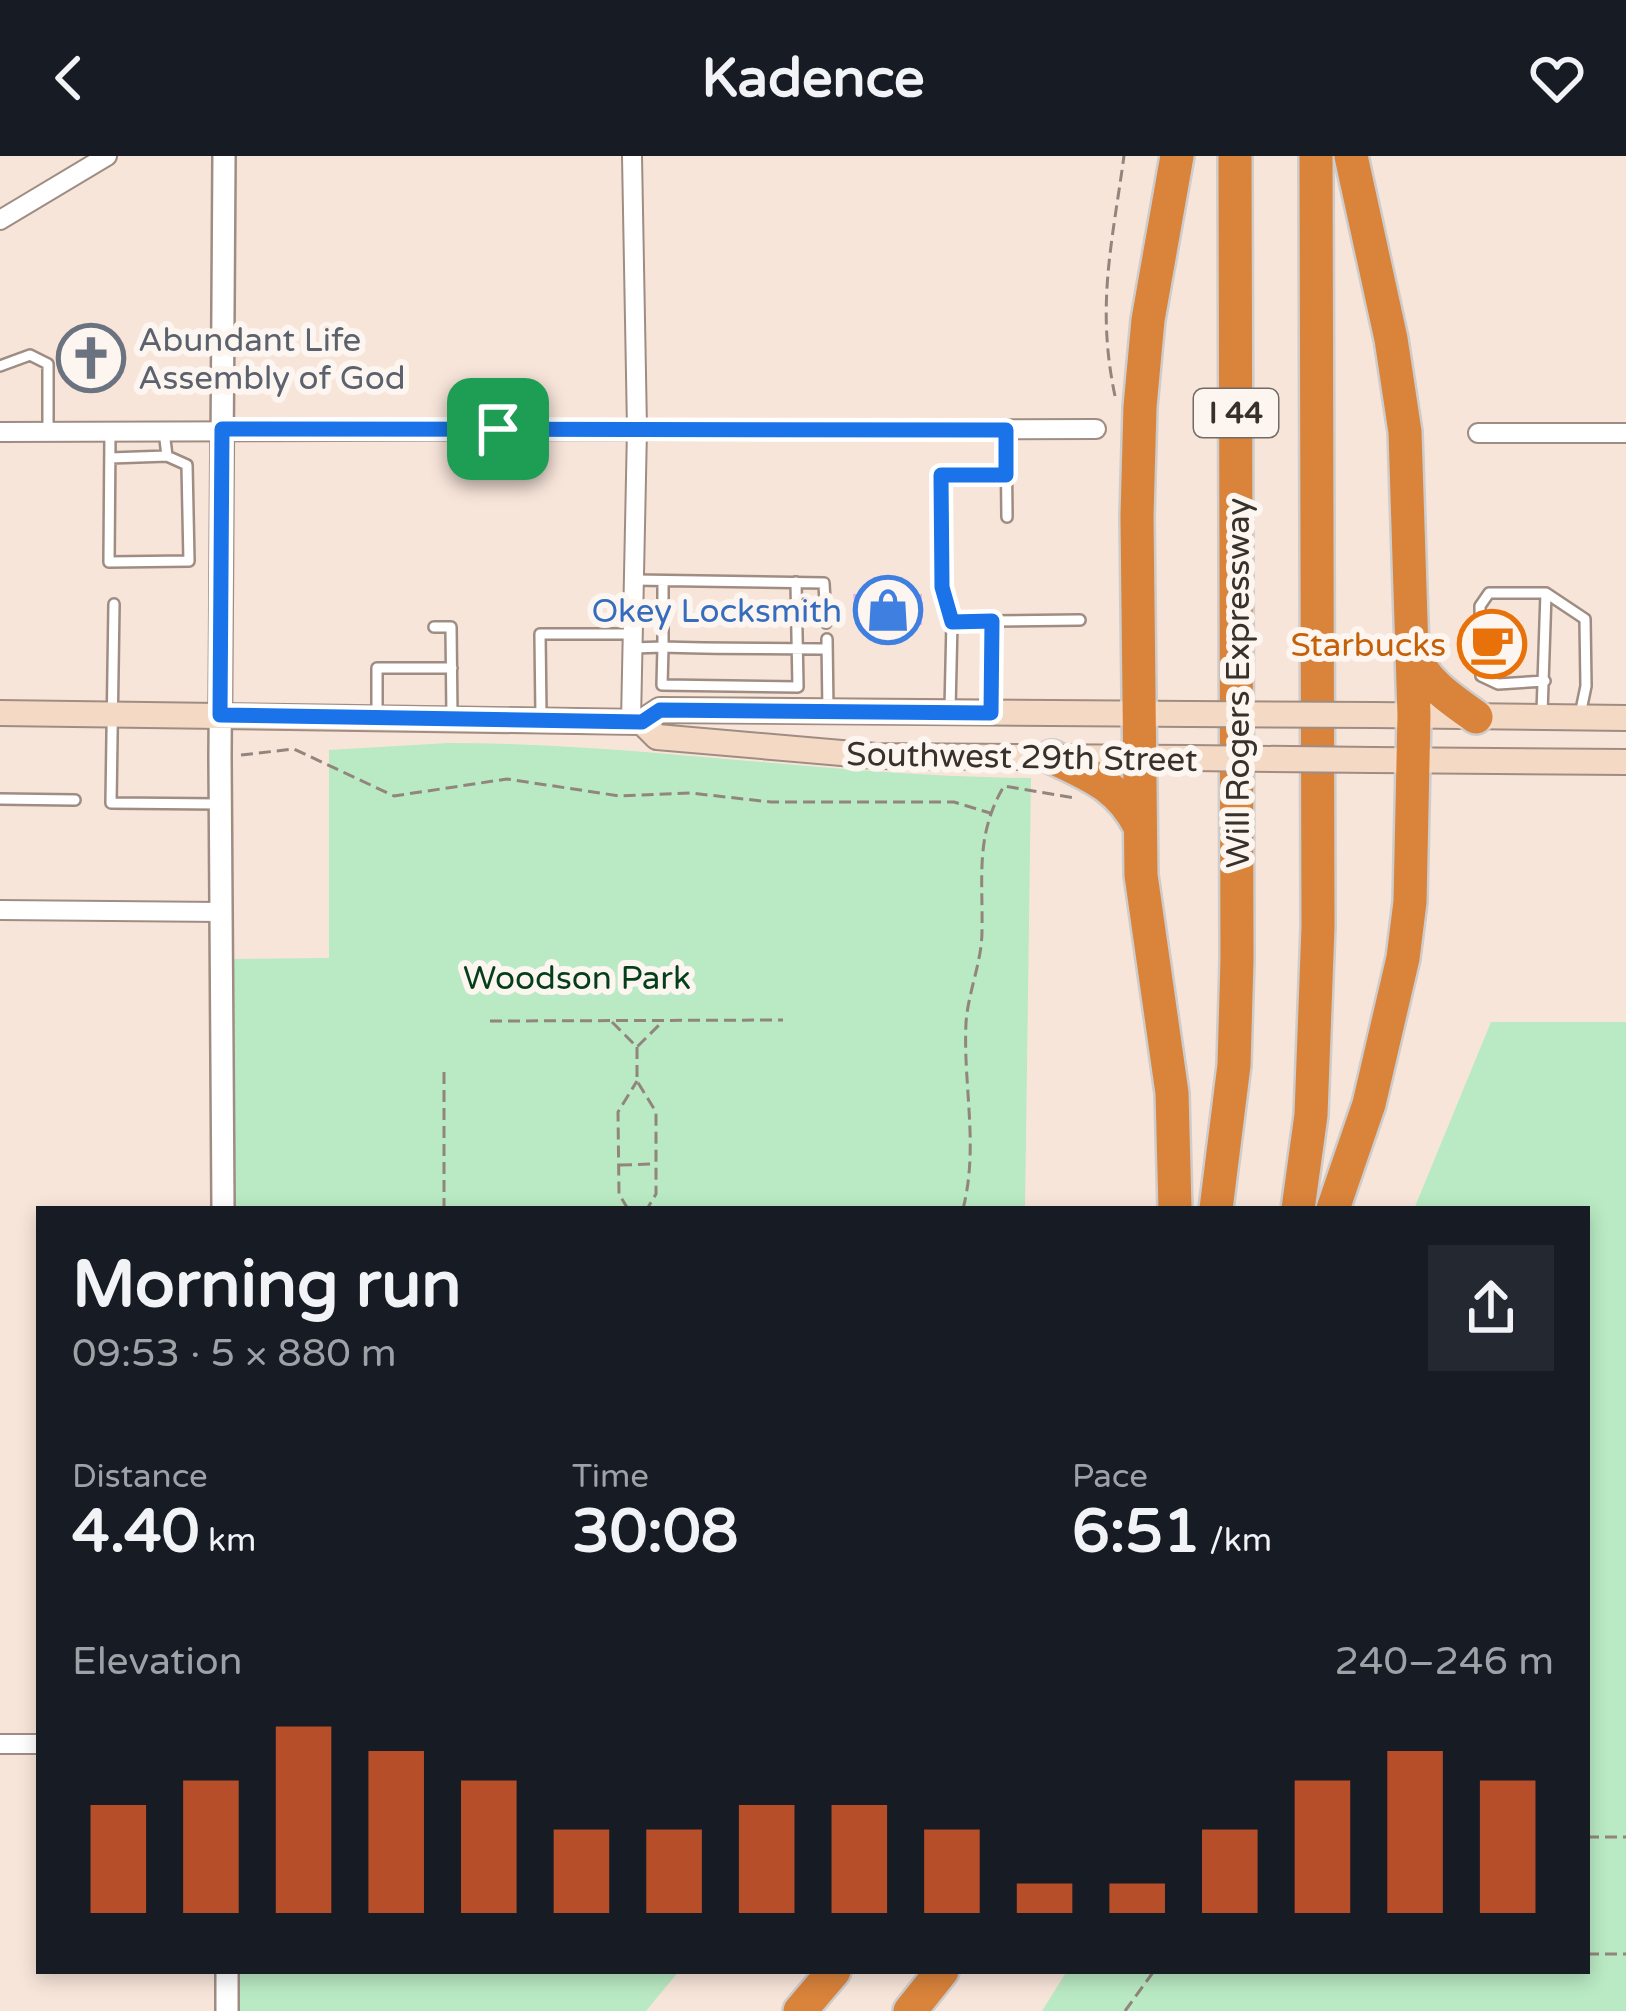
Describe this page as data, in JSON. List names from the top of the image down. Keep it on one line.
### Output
{"streets":{"highway":["I 44","Will Rogers Expressway"],"main road":["Southwest 29th Street"]},"parks":["Woodson Park"],"places":{"church":["Abundant Life Assembly of God"],"shop":["Okey Locksmith"],"cafe":["Starbucks"]},"page":{"header":"Kadence","heading":["Morning run","09:53 · 5 × 880 m"],"stats":[["Distance","4.40 km"],["Time","30:08"],["Pace","6:51 /km"]],"chart":["Elevation","240–246 m"]}}
